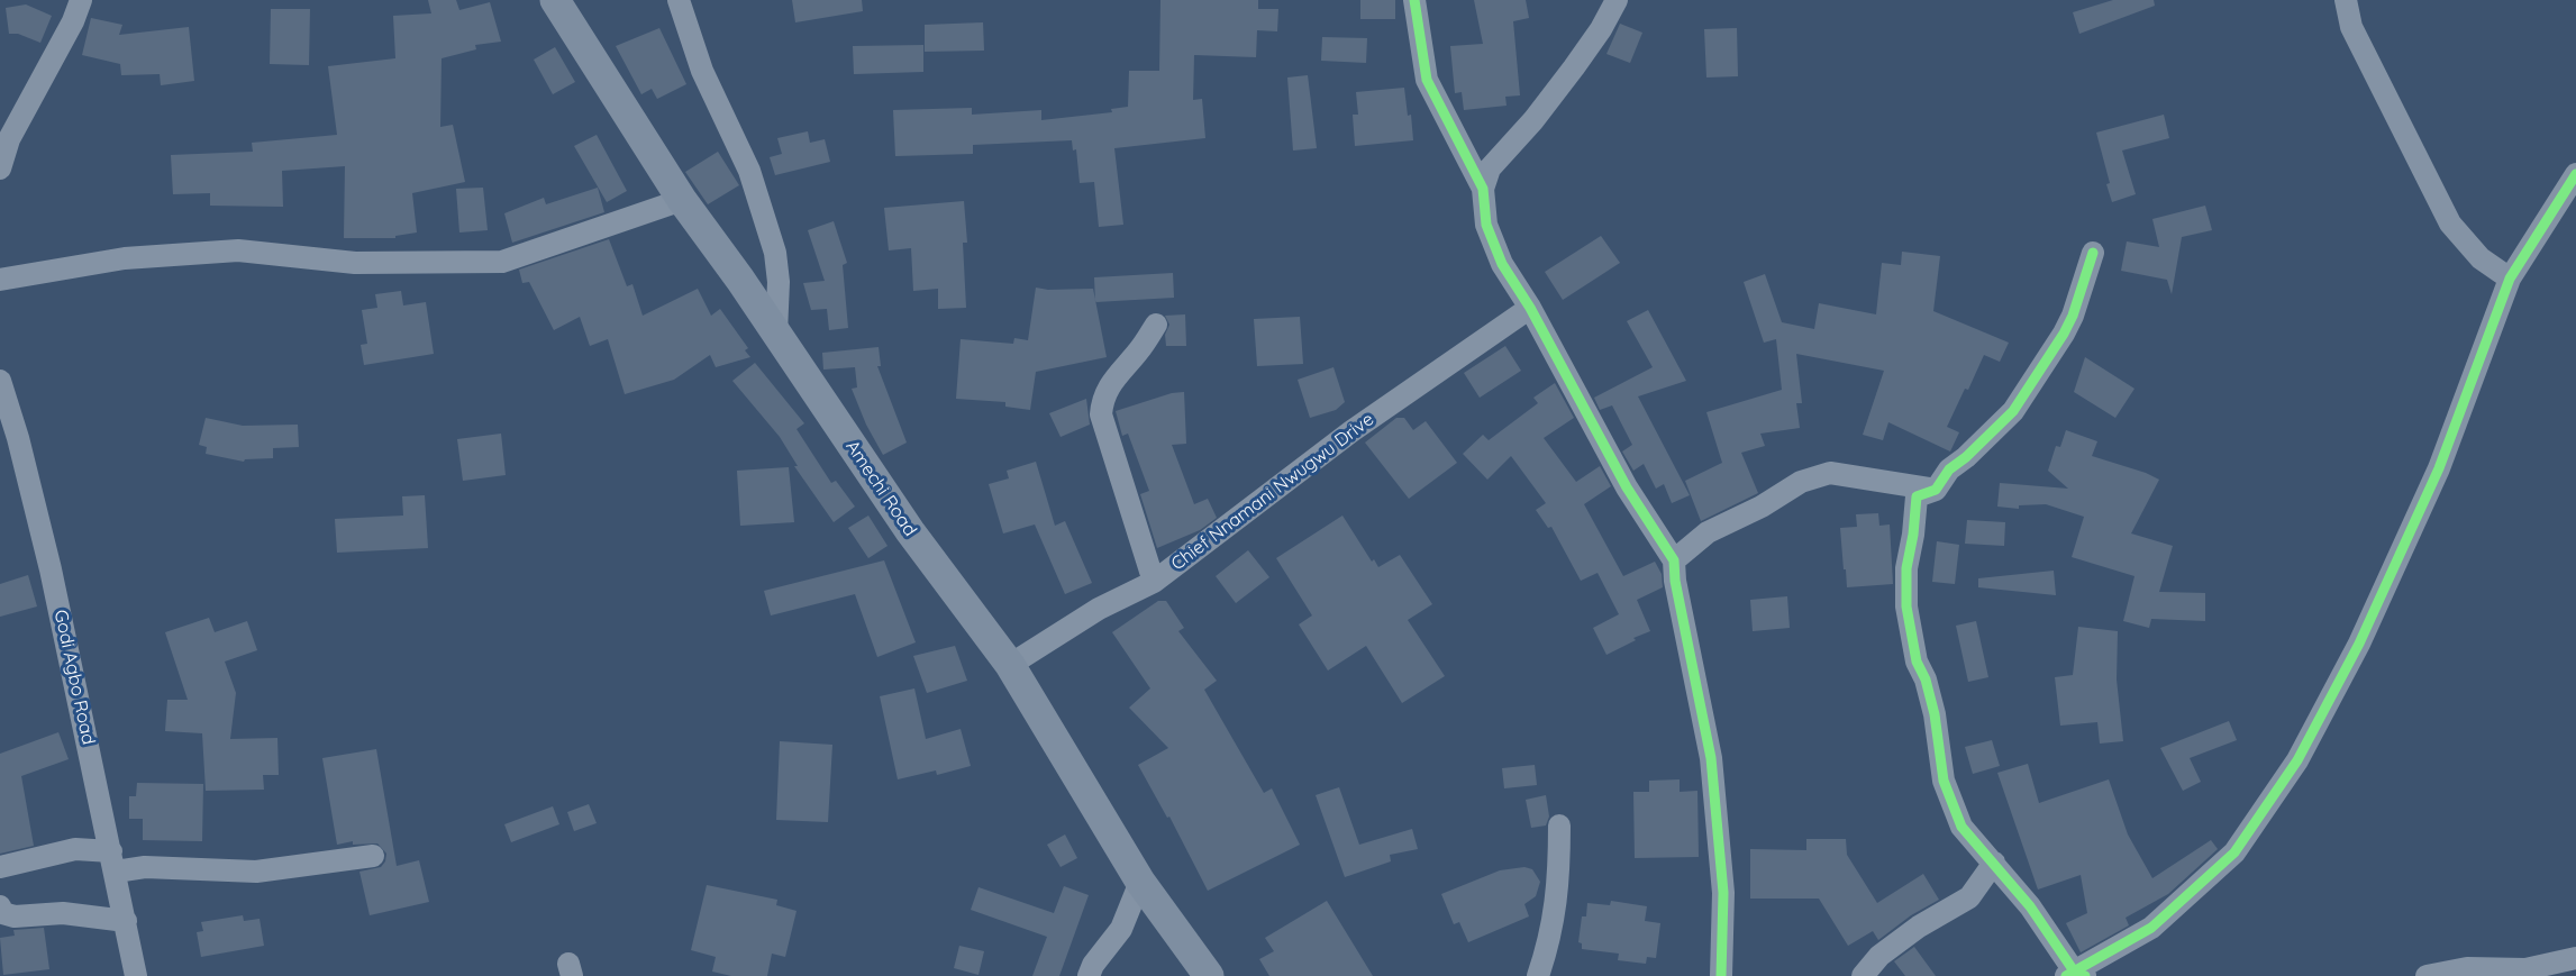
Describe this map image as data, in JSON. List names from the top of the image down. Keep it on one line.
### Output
{"streets":{"main road":["Amechi Road"],"street":["Chief Nnamani Nwugwu Drive","Godi Agbo Road"]},"crossings":[["Amechi Road","Chief Nnamani Nwugwu Drive"]]}
